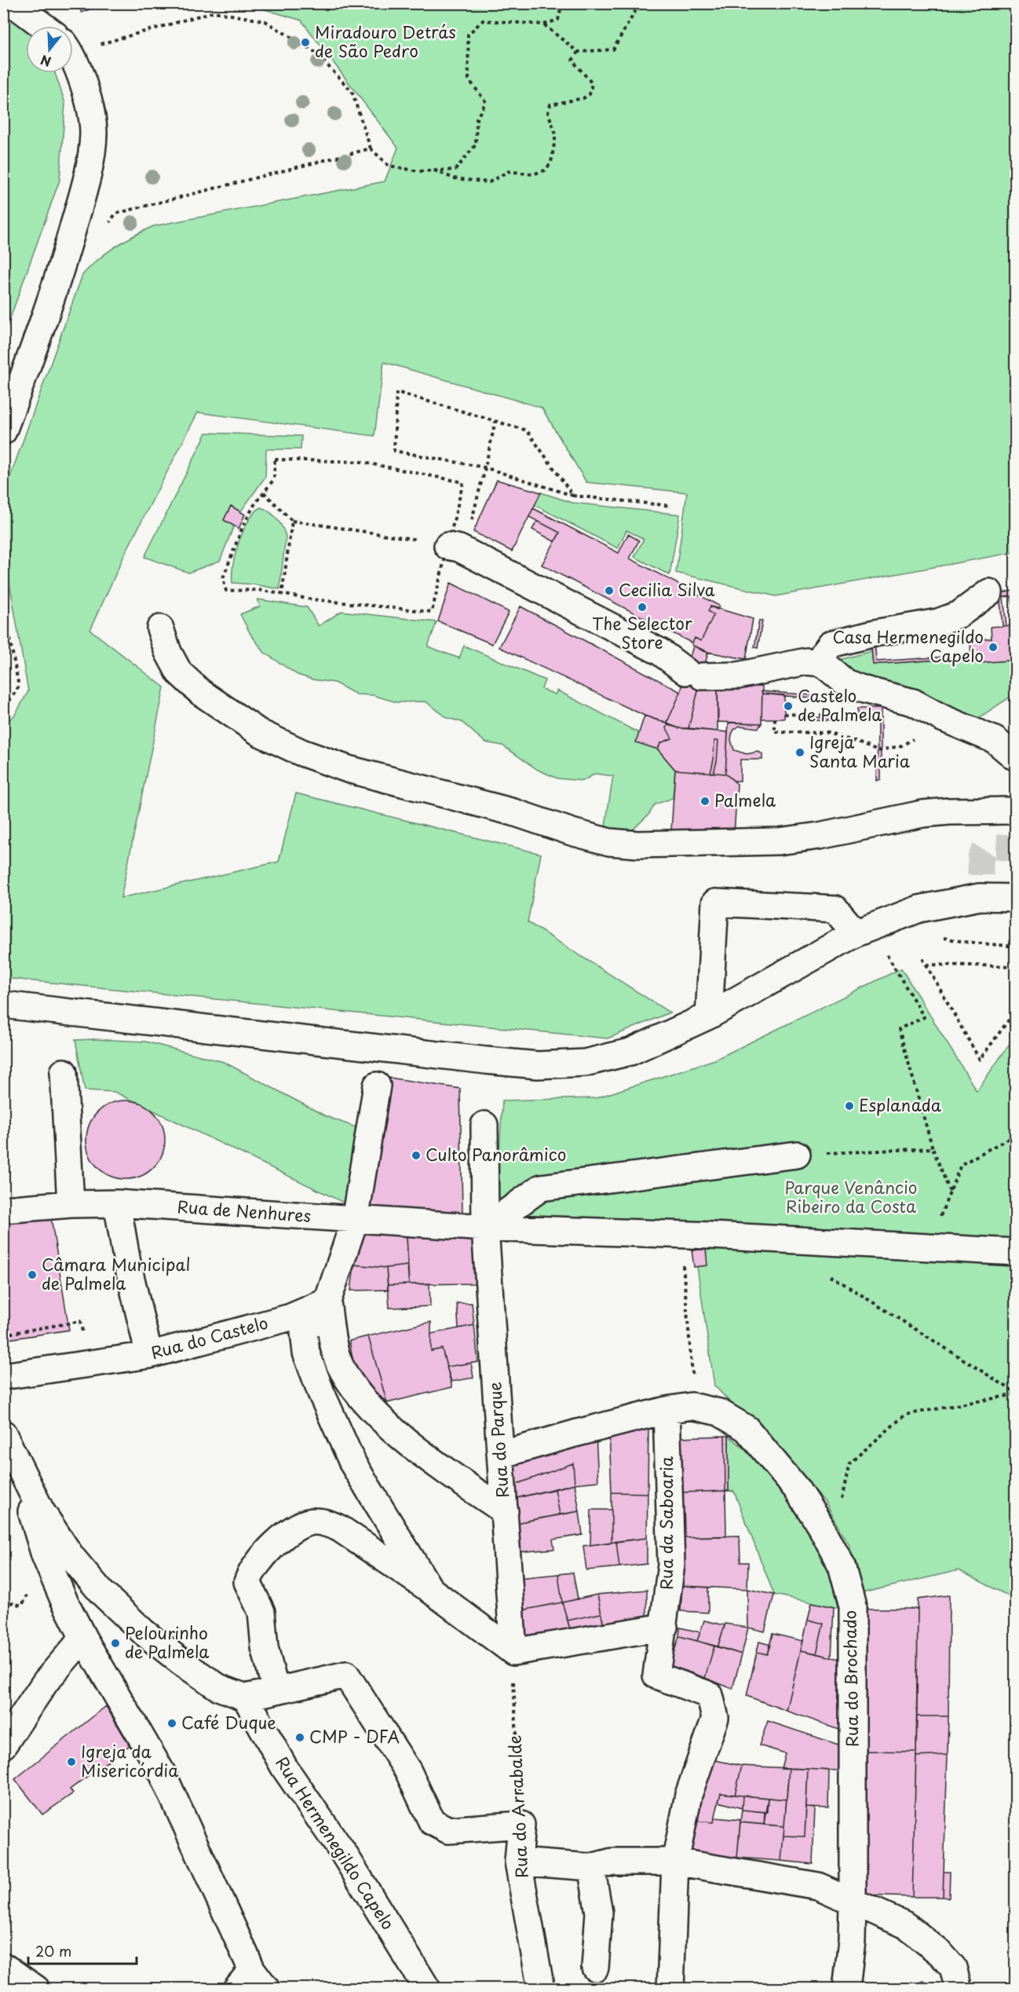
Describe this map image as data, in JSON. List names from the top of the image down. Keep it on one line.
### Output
{"streets":{"street":["Rua de Nenhures","Rua do Castelo","Rua do Parque","Rua da Saboaria","Rua do Brochado","Rua do Arrabalde","Rua Hermenegildo Capelo"]},"crossings":[["Rua de Nenhures","Rua do Parque"],["Rua do Parque","Rua do Brochado"],["Rua do Parque","Rua do Arrabalde"],["Rua da Saboaria","Rua do Brochado"]],"parks":["Parque Venâncio Ribeiro da Costa"],"places":["Miradouro Detrás de São Pedro","Cecilia Silva","The Selector Store","Casa Hermenegildo Capelo","Castelo de Palmela","Igreja Santa Maria","Palmela","Esplanada","Culto Panorâmico","Câmara Municipal de Palmela","Pelourinho de Palmela","Café Duque","CMP - DFA","Igreja da Misericórdia"],"scale_bar":"20 m","north":"bottom"}
